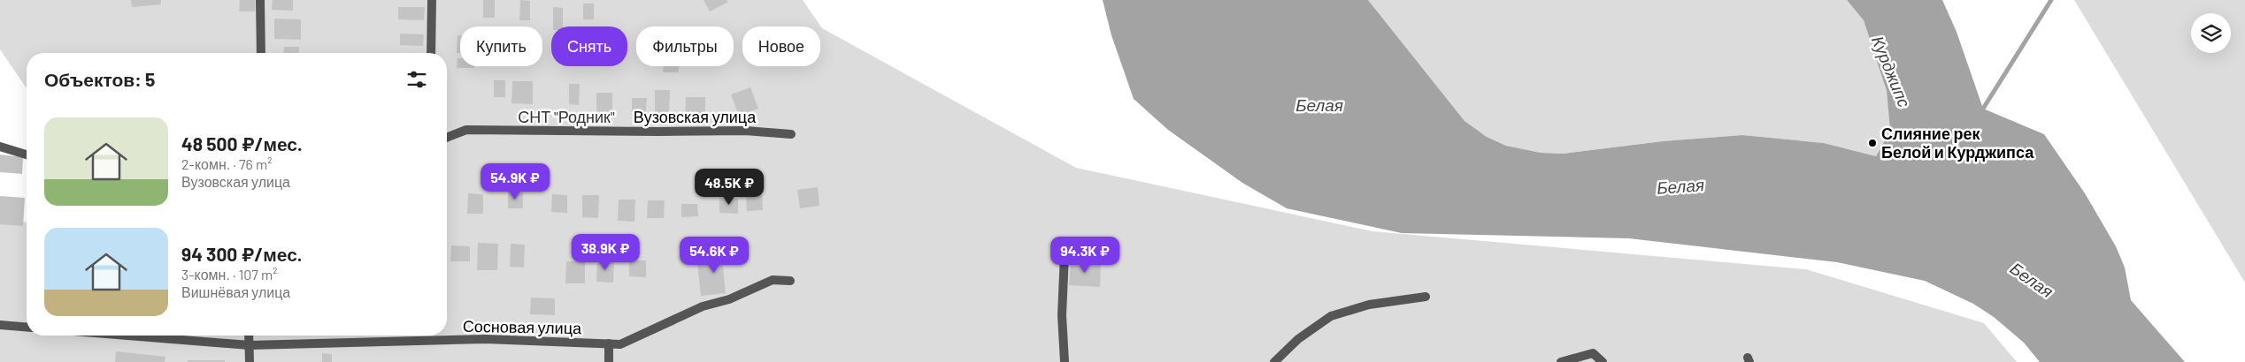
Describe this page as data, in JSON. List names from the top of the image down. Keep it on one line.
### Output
{"streets":{"street":["Вузовская улица","Сосновая улица"]},"water":["Курджипс","Белая"],"parks":["СНТ \"Родник\""],"places":["Слияние рек Белой и Курджипса"],"page":{"chip":["Купить","Снять","Фильтры","Новое"],"heading":"Объектов: 5","list":[{"name":"48 500 ₽/мес.","note":"2-комн. · 76 m² · Вузовская улица"},{"name":"94 300 ₽/мес.","note":"3-комн. · 107 m² · Вишнёвая улица"}],"price":["54.9K ₽","48.5K ₽","38.9K ₽","54.6K ₽","94.3K ₽"]}}
